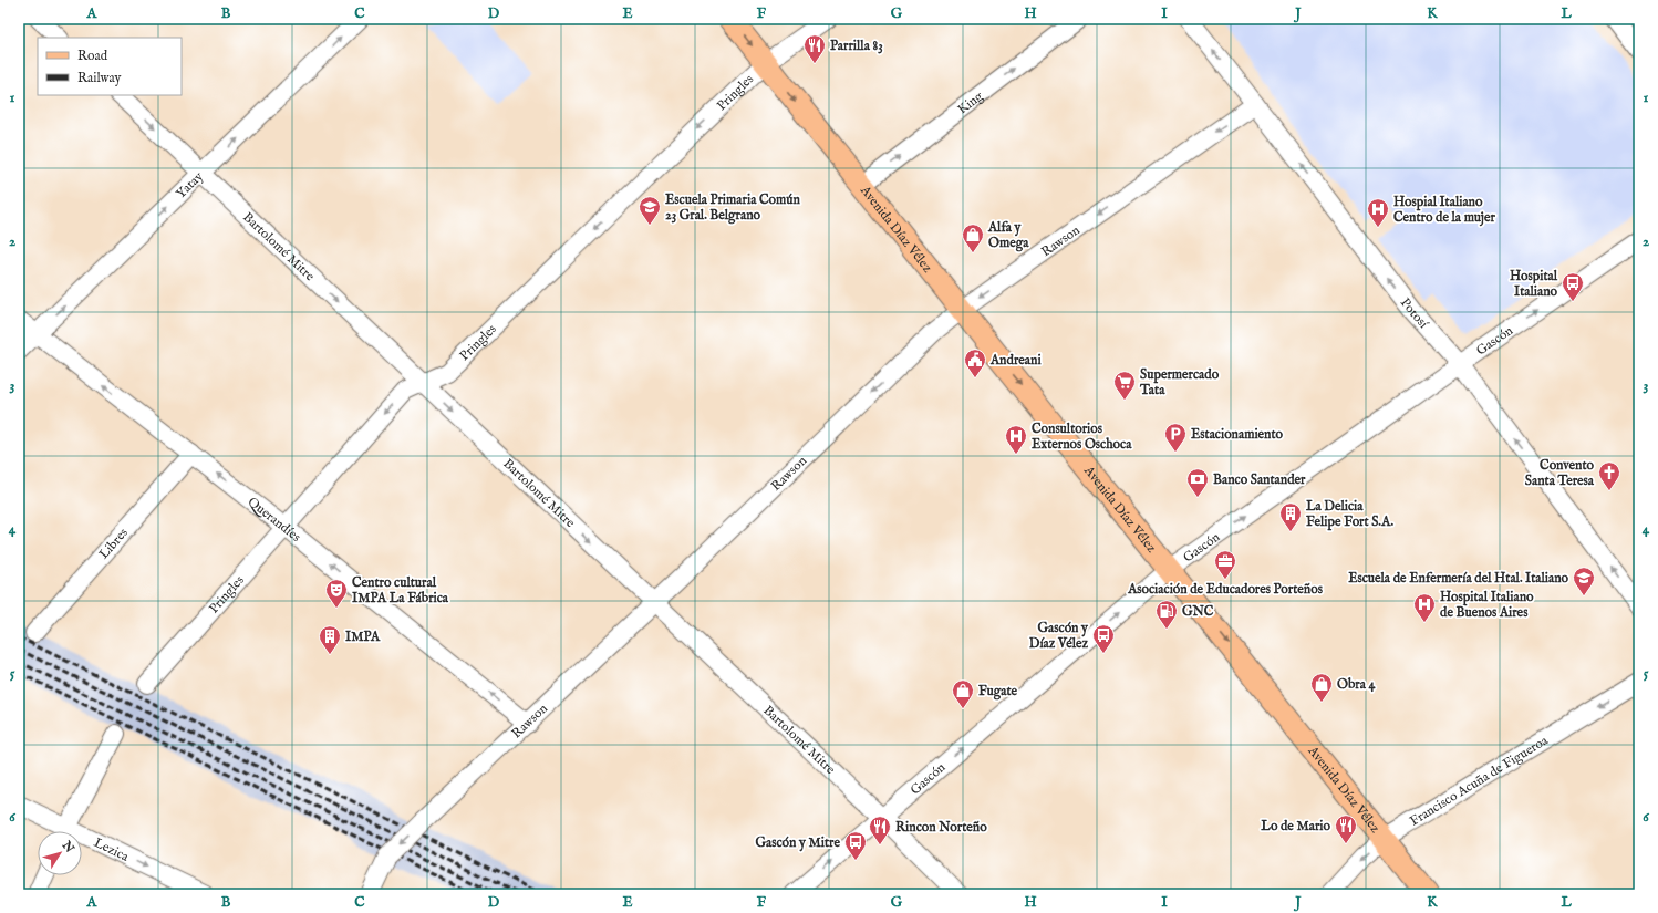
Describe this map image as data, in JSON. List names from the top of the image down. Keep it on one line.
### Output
{"streets":{"main road":["Avenida Díaz Vélez"],"street":["Pringles","King","Yatay","Rawson","Bartolomé Mitre","Potosí","Gascón","Querandíes","Libres","Francisco Acuña de Figueroa","Lezica"]},"crossings":[["Pringles","Avenida Díaz Vélez"],["Pringles","Bartolomé Mitre"],["Pringles","Querandíes"],["King","Avenida Díaz Vélez"],["Yatay","Bartolomé Mitre"],["Yatay","Querandíes"],["Avenida Díaz Vélez","Rawson"],["Avenida Díaz Vélez","Gascón"],["Avenida Díaz Vélez","Francisco Acuña de Figueroa"],["Rawson","Bartolomé Mitre"],["Rawson","Potosí"],["Rawson","Querandíes"],["Bartolomé Mitre","Gascón"],["Potosí","Gascón"],["Querandíes","Libres"]],"one_way":["Pringles","King","Yatay","Avenida Díaz Vélez","Rawson","Bartolomé Mitre","Potosí","Gascón","Querandíes","Francisco Acuña de Figueroa","Lezica"],"places":{"restaurant":["Parrilla 83","Lo de Mario","Rincon Norteño"],"school or university":["Escuela Primaria Común 23 Gral. Belgrano","Escuela de Enfermería del Htal. Italiano"],"hospital":["Hospial Italiano Centro de la mujer","Consultorios Externos Oschoca","Hospital Italiano de Buenos Aires"],"shop":["Alfa y Omega","Obra 4","Fugate"],"bus stop":["Hospital Italiano","Gascón y Díaz Vélez","Gascón y Mitre"],"public building":["Andreani"],"supermarket":["Supermercado Tata"],"parking":["Estacionamiento"],"church":["Convento Santa Teresa"],"bank":["Banco Santander"],"building":["La Delicia Felipe Fort S.A.","IMPA"],"office":["Asociación de Educadores Porteños"],"theatre":["Centro cultural IMPA La Fábrica"],"fuel station":["GNC"]},"legend":["Road","Railway"],"north":"top right","grid":{"columns":["A","B","C","D","E","F","G","H","I","J","K","L"],"rows":["1","2","3","4","5","6"]}}
